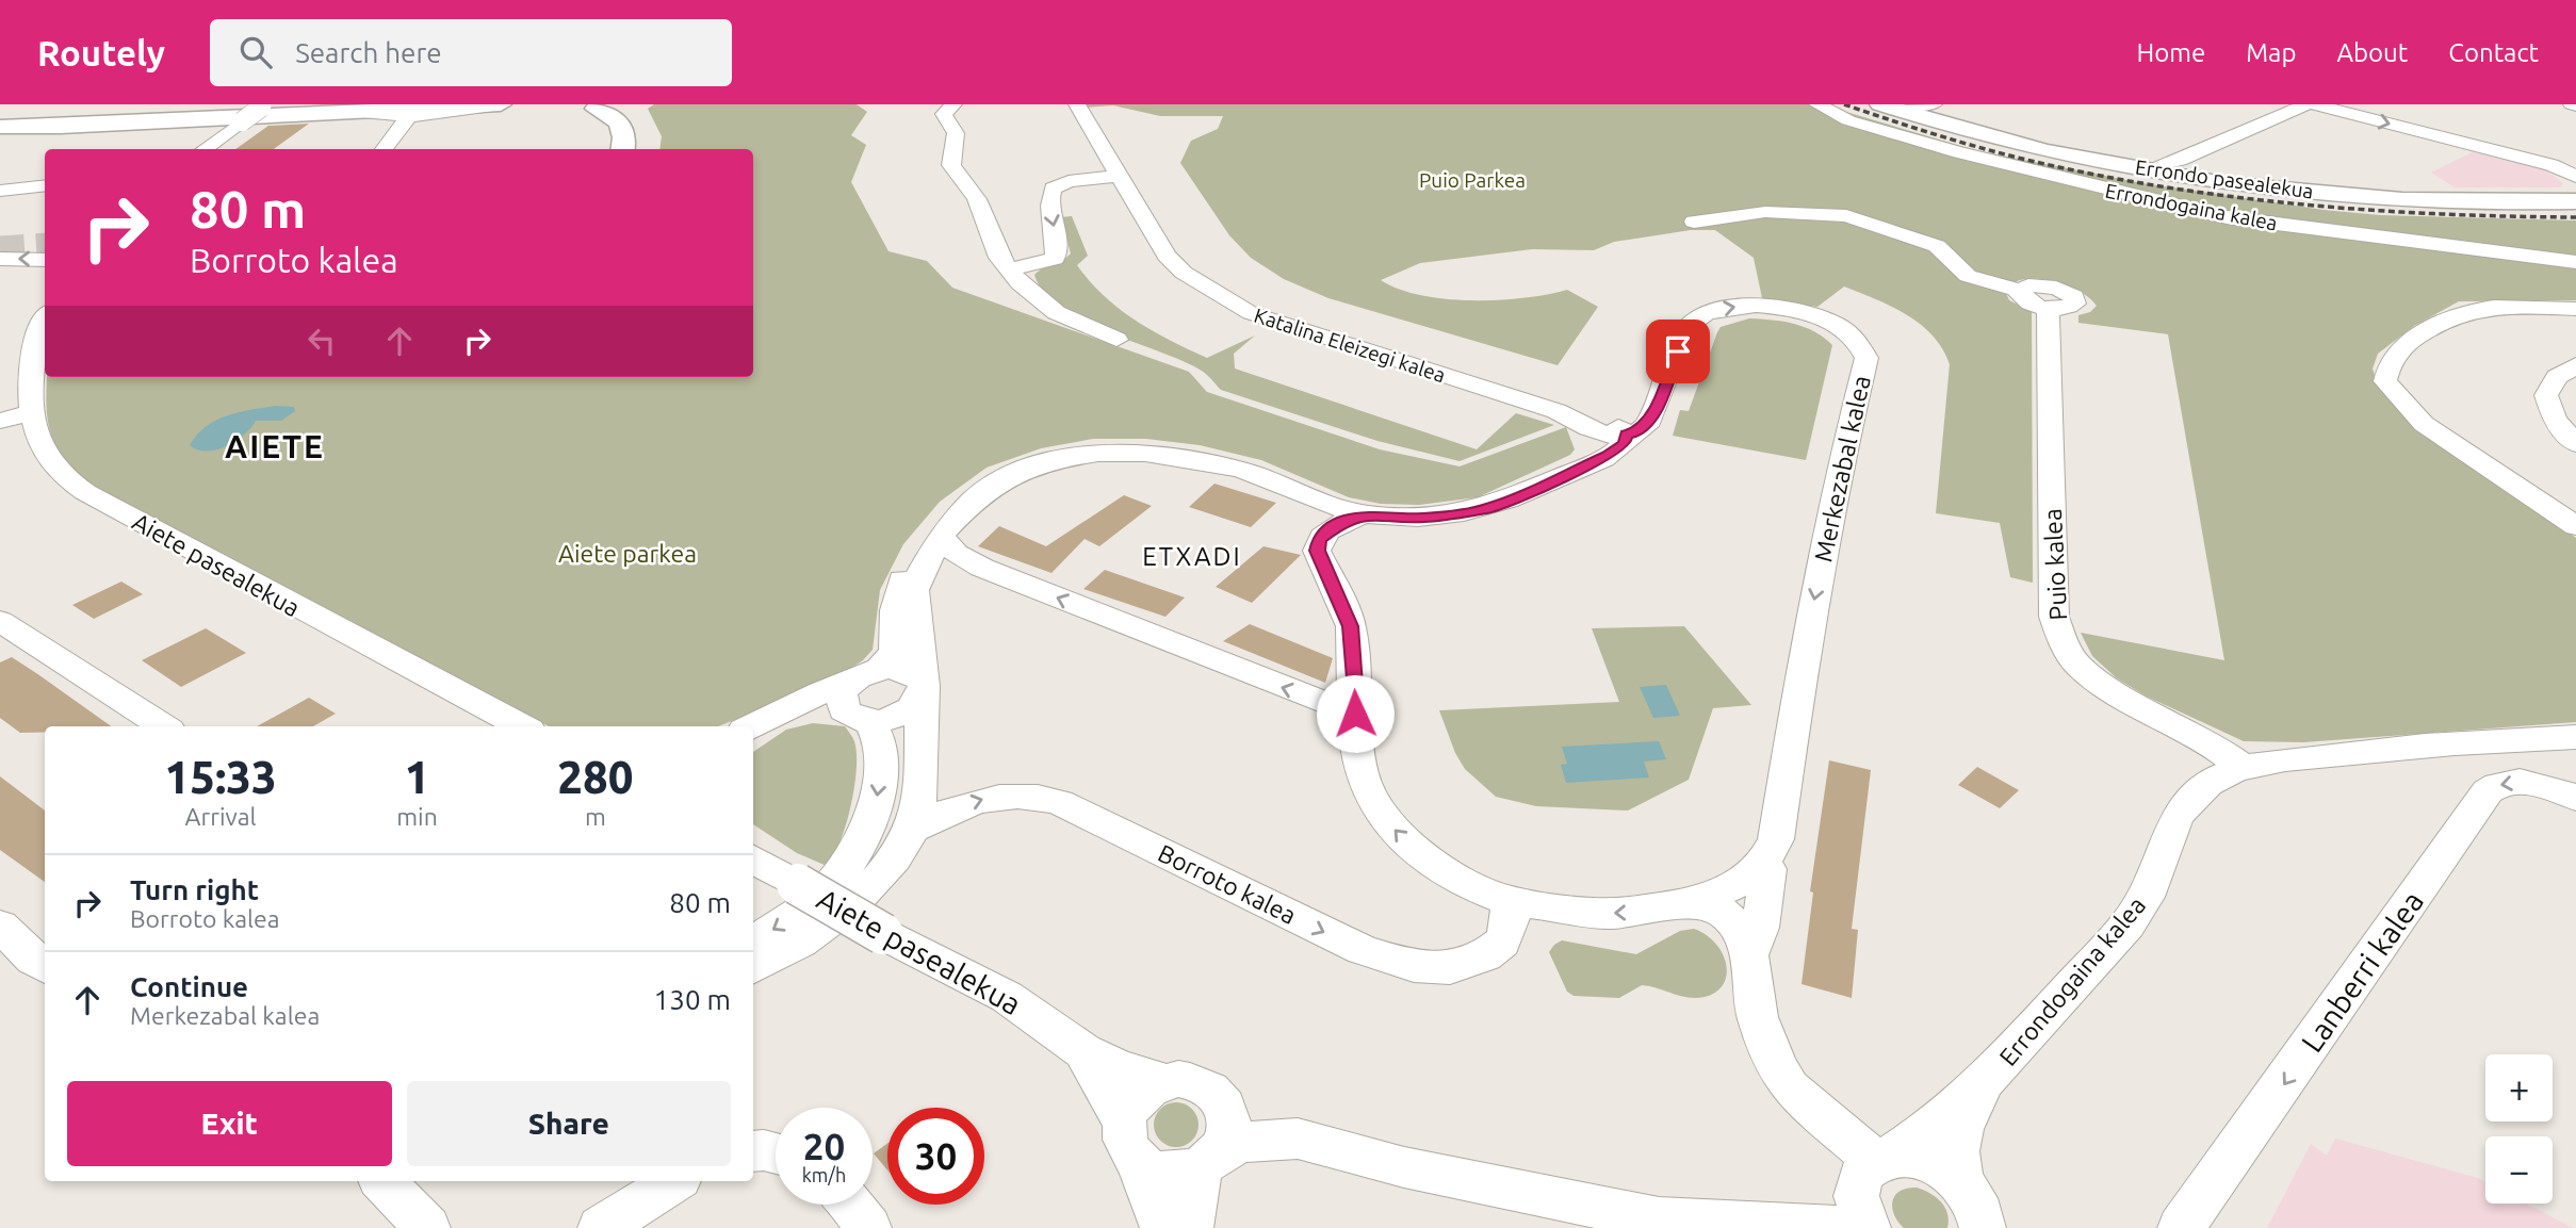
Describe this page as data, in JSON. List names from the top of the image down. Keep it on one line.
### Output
{"streets":{"main road":["Errondo pasealekua"],"street":["Errondogaina kalea","Katalina Eleizegi kalea","Merkezabal kalea","Aiete pasealekua","Puio kalea","Borroto kalea","Lanberri kalea"]},"crossings":[["Errondogaina kalea","Merkezabal kalea"],["Errondogaina kalea","Puio kalea"],["Katalina Eleizegi kalea","Merkezabal kalea"]],"one_way":["Lanberri kalea"],"districts":["AIETE","ETXADI"],"parks":["Puio Parkea","Aiete parkea"],"page":{"header":"Routely","search":"Search here","nav":["Home","Map","About","Contact"],"turn":["80 m","Borroto kalea"],"eta":["15:33","Arrival","1","min","280","m"],"list":[{"name":"Turn right","note":"Borroto kalea","value":"80 m"},{"name":"Continue","note":"Merkezabal kalea","value":"130 m"}],"map_buttons":["+","−"],"buttons":["Exit","Share"],"speed":"20 km/h","limit":"30"}}
